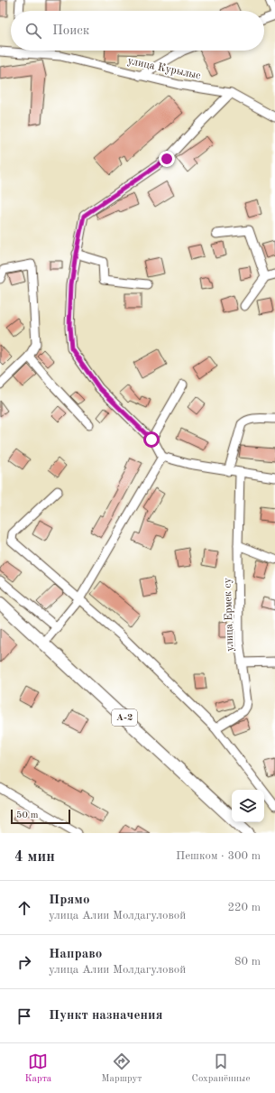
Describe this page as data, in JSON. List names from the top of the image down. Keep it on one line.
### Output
{"streets":{"highway":["A-2"],"street":["улица Курылыс","улица Ермек су"]},"scale_bar":"50 m","page":{"search":"Поиск","scale":"50 m","heading":["4 мин","Пешком · 300 m"],"list":[["Прямо","улица Алии Молдагуловой","220 m"],["Направо","улица Алии Молдагуловой","80 m"],"Пункт назначения"],"nav":["Карта","Маршрут","Сохранённые"]}}
